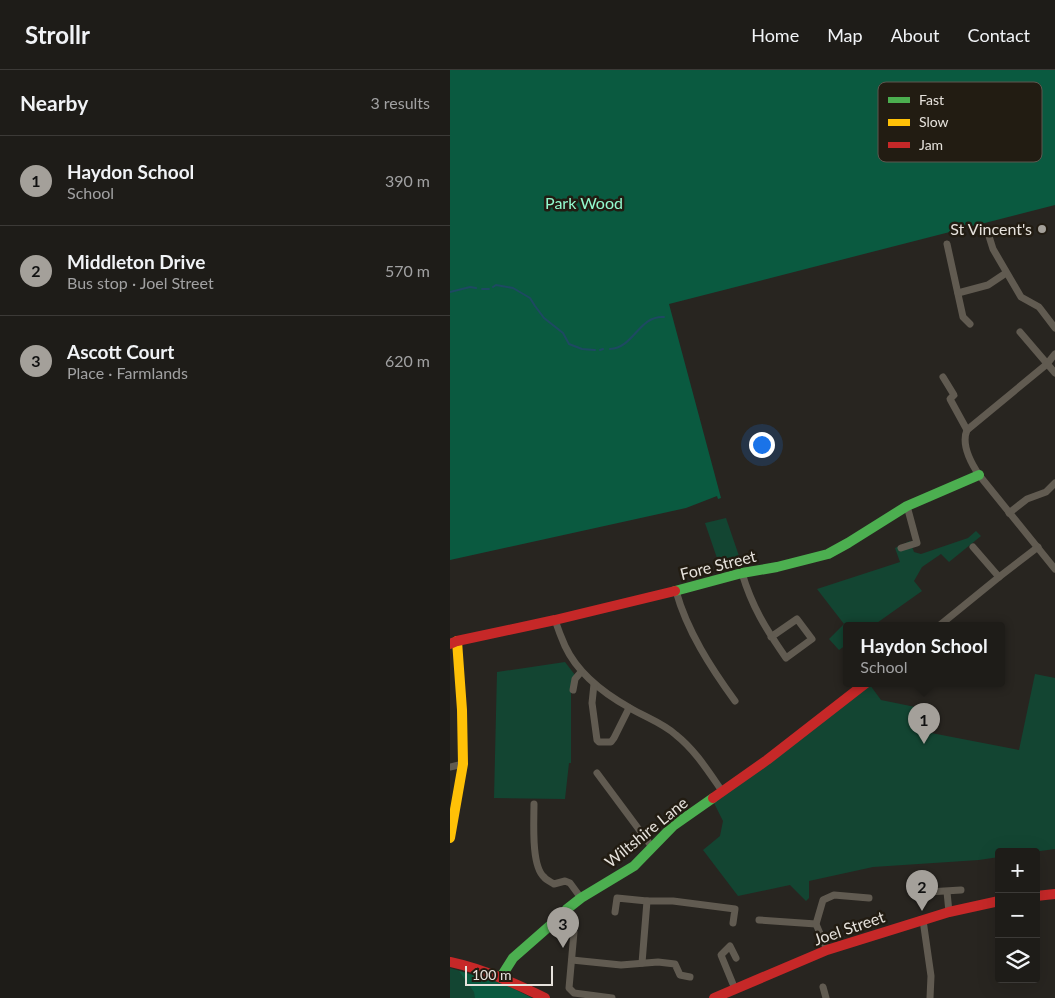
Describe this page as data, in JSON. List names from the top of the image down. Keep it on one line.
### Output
{"streets":{"street":["Fore Street","Wiltshire Lane","Joel Street"]},"parks":["Park Wood"],"places":["St Vincent's"],"legend":["Fast","Slow","Jam"],"scale_bar":"100 m","page":{"header":"Strollr","nav":["Home","Map","About","Contact"],"heading":["Nearby","3 results"],"list":[{"mark":"1","name":"Haydon School","note":"School","value":"390 m"},{"mark":"2","name":"Middleton Drive","note":"Bus stop · Joel Street","value":"570 m"},{"mark":"3","name":"Ascott Court","note":"Place · Farmlands","value":"620 m"}],"popup":["Haydon School","School"],"pins":["1","2","3"],"map_buttons":["+","−"],"scale":"100 m"}}
